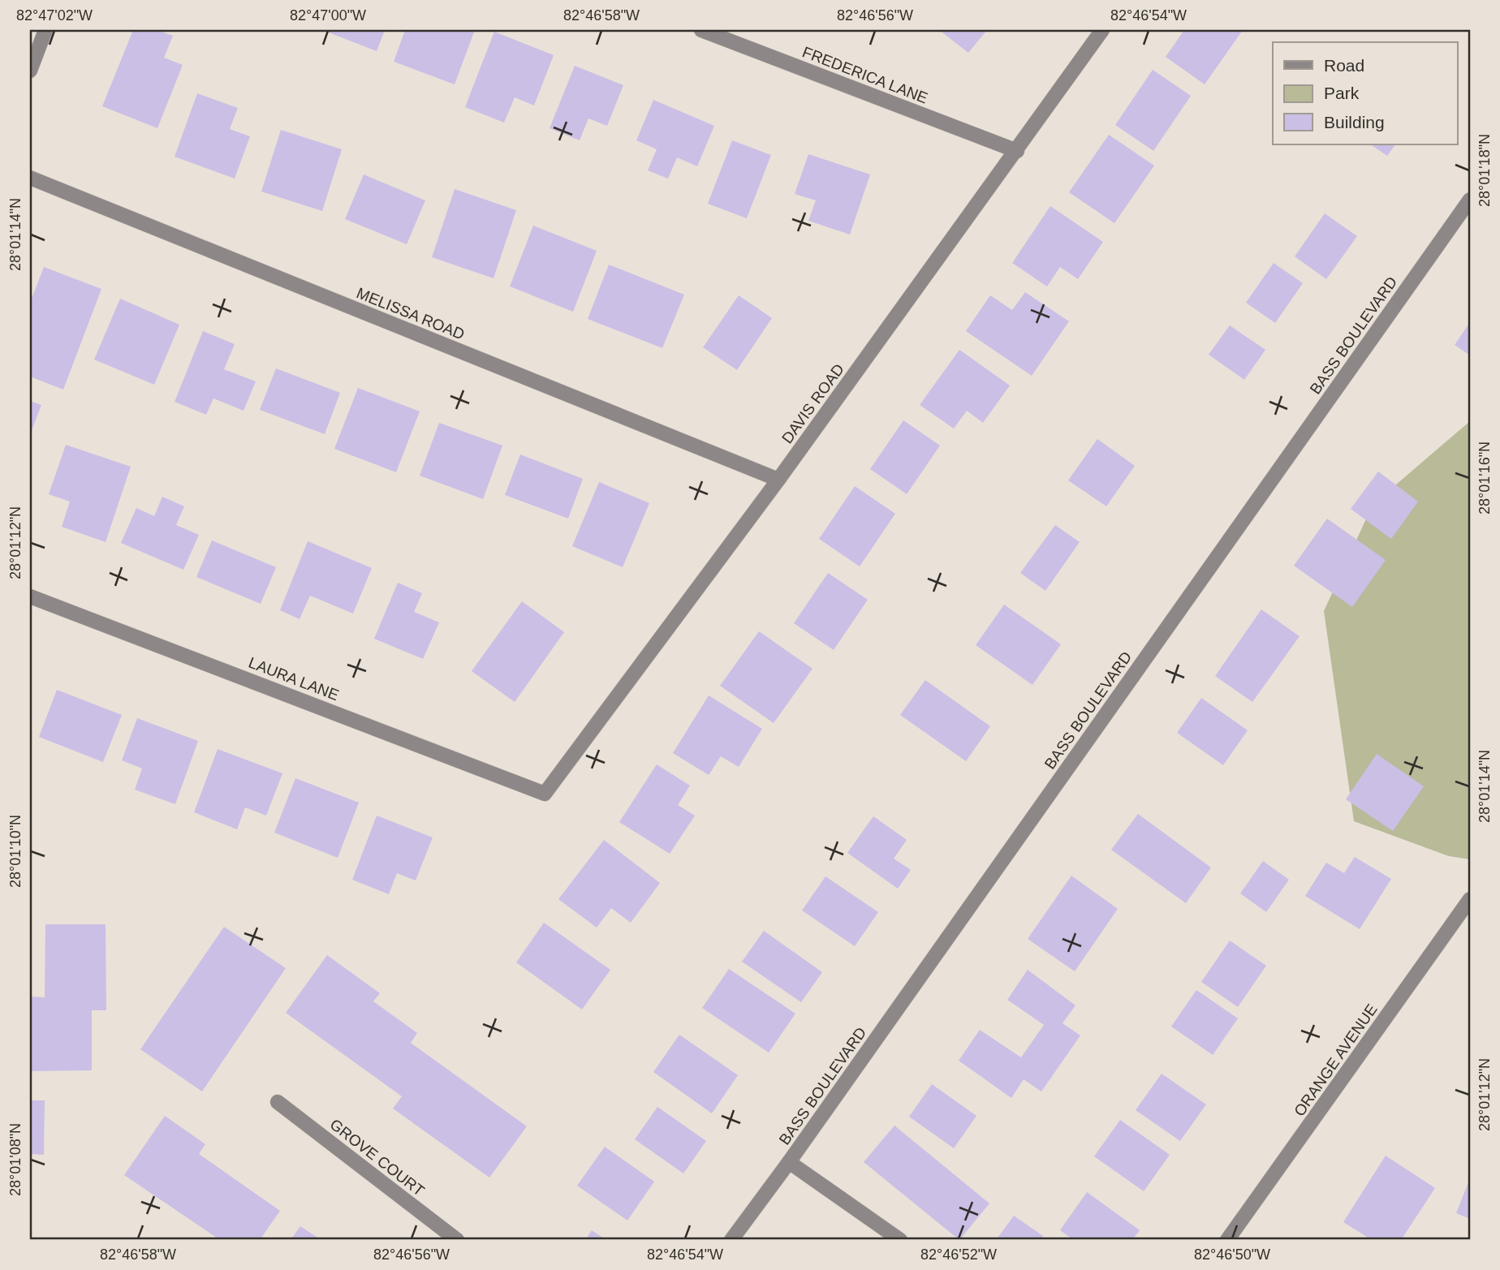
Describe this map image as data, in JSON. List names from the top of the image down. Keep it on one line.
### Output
{"streets":{"street":["FREDERICA LANE","MELISSA ROAD","BASS BOULEVARD","DAVIS ROAD","LAURA LANE","ORANGE AVENUE","GROVE COURT"]},"crossings":[["FREDERICA LANE","DAVIS ROAD"],["MELISSA ROAD","DAVIS ROAD"],["DAVIS ROAD","LAURA LANE"]],"legend":["Road","Park","Building"],"coordinates":["82°47'02\"W","82°47'00\"W","82°46'58\"W","82°46'56\"W","82°46'54\"W","28°01'18\"N","28°01'14\"N","28°01'16\"N","28°01'12\"N","28°01'10\"N","28°01'08\"N","82°46'52\"W","82°46'50\"W"]}
